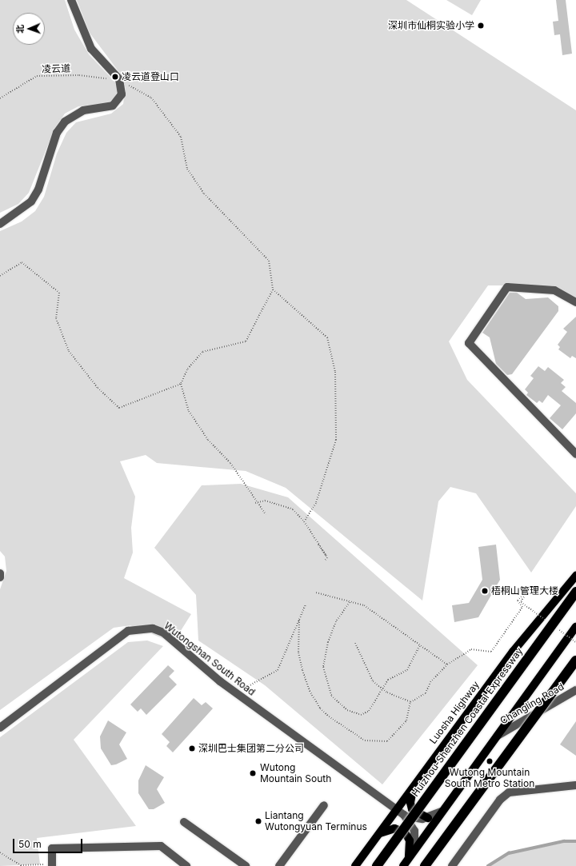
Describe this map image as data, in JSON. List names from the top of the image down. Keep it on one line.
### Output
{"streets":{"highway":["Huizhou-Shenzhen Coastal Expressway"],"main road":["Luosha Highway"],"street":["Wutongshan South Road","Changling Road"],"path":["凌云道"]},"crossings":[["Wutongshan South Road","Luosha Highway"]],"places":["深圳市仙桐实验小学","凌云道登山口","梧桐山管理大楼","深圳巴士集团第二分公司","Wutong Mountain South Metro Station","Wutong Mountain South","Liantang Wutongyuan Terminus"],"scale_bar":"50 m","north":"left"}
